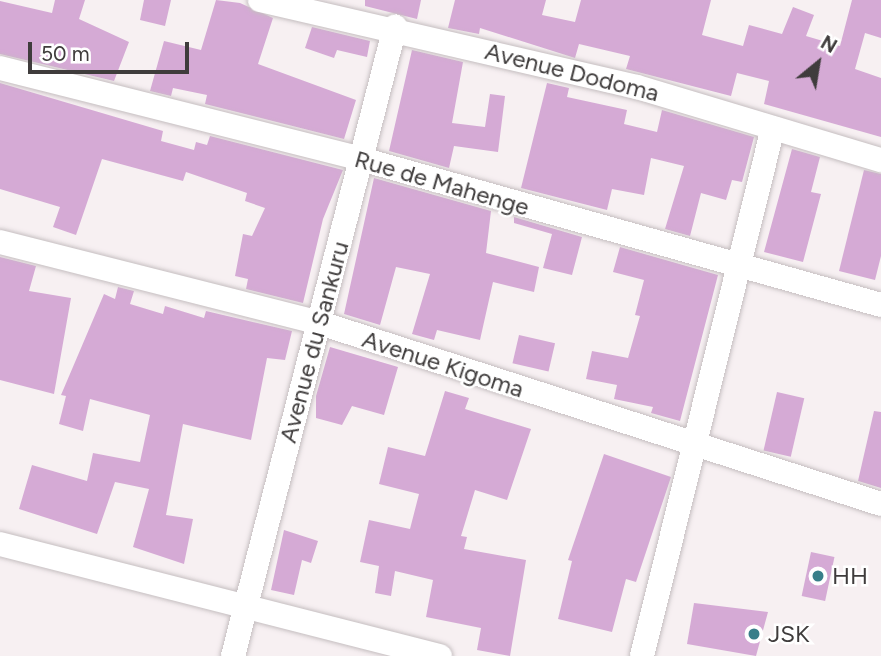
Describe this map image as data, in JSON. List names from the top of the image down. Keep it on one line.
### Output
{"streets":{"street":["Avenue Dodoma","Rue de Mahenge","Avenue du Sankuru","Avenue Kigoma"]},"crossings":[["Avenue Dodoma","Avenue du Sankuru"],["Rue de Mahenge","Avenue du Sankuru"],["Avenue du Sankuru","Avenue Kigoma"]],"places":["HH","JSK"],"scale_bar":"50 m","north":"top right"}
